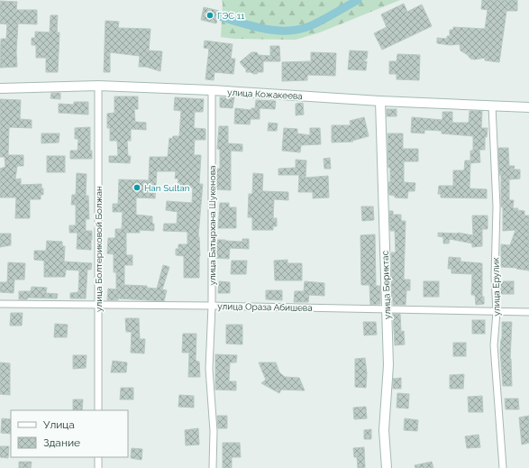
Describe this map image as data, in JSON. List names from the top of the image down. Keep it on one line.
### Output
{"streets":{"street":["улица Кожакеева","улица Батырхана Шукенова","улица Болтериковой Болжан","улица Бериктас","улица Ерулик","улица Ораза Абишева"]},"crossings":[["улица Кожакеева","улица Батырхана Шукенова"],["улица Кожакеева","улица Болтериковой Болжан"],["улица Кожакеева","улица Бериктас"],["улица Кожакеева","улица Ерулик"],["улица Батырхана Шукенова","улица Ораза Абишева"],["улица Болтериковой Болжан","улица Ораза Абишева"],["улица Бериктас","улица Ораза Абишева"],["улица Ерулик","улица Ораза Абишева"]],"places":["ГЭС 11","Han Sultan"],"legend":["Улица","Здание"]}
